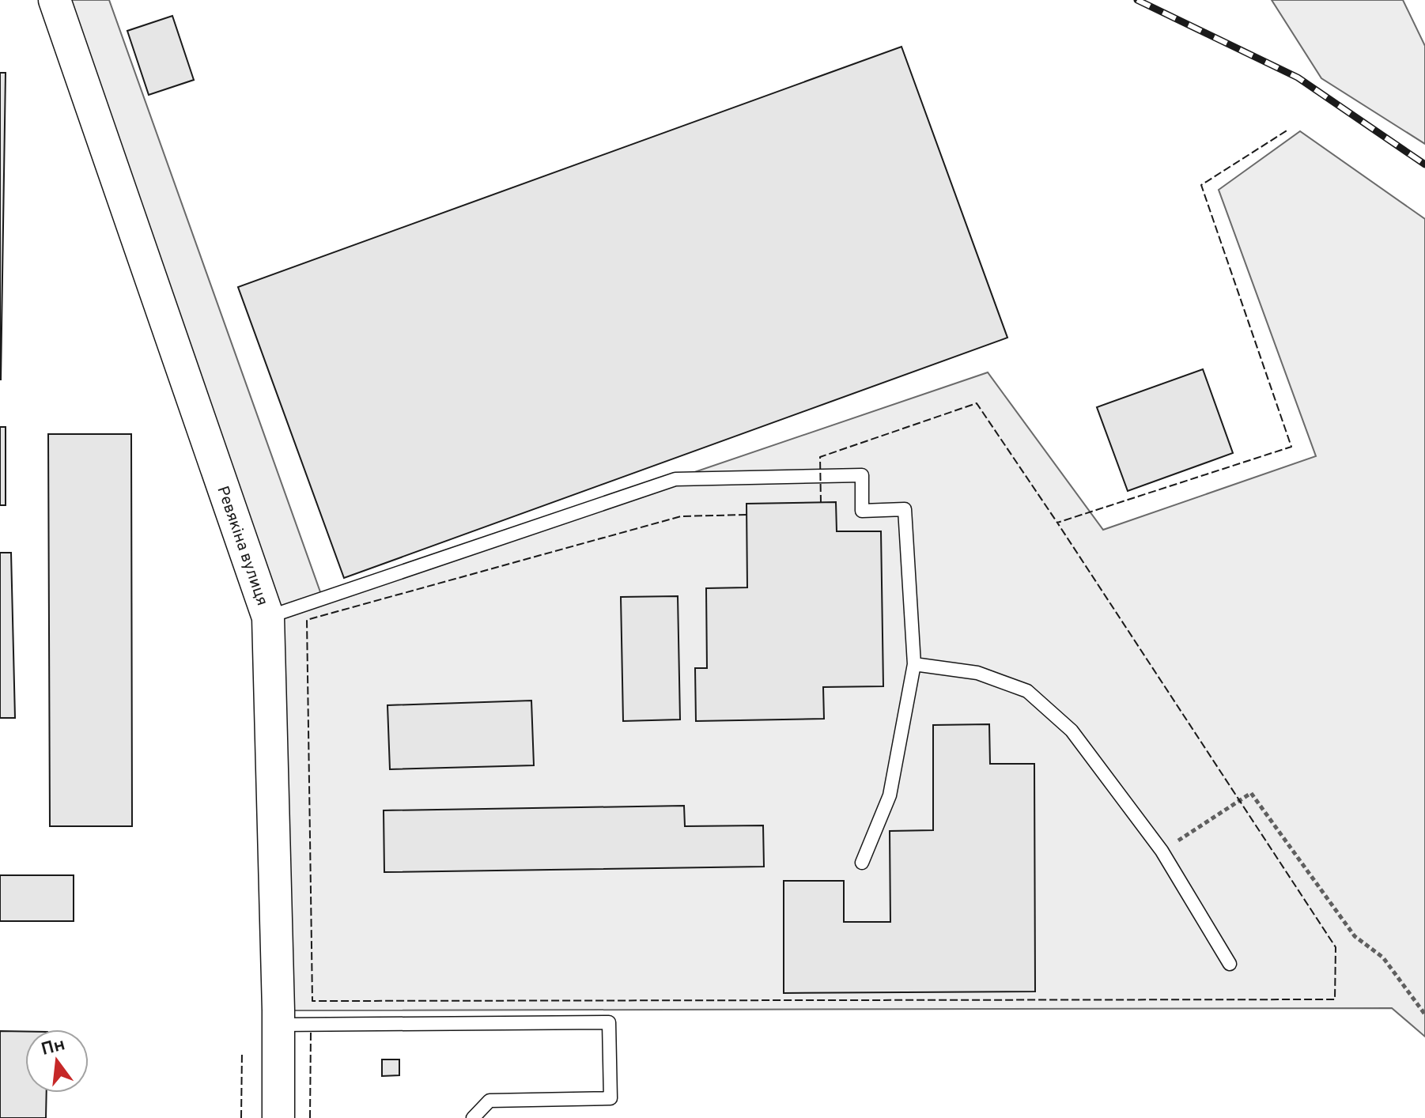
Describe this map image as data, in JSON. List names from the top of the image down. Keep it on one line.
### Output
{"streets":{"street":["Ревякіна вулиця"]},"north":"top"}
